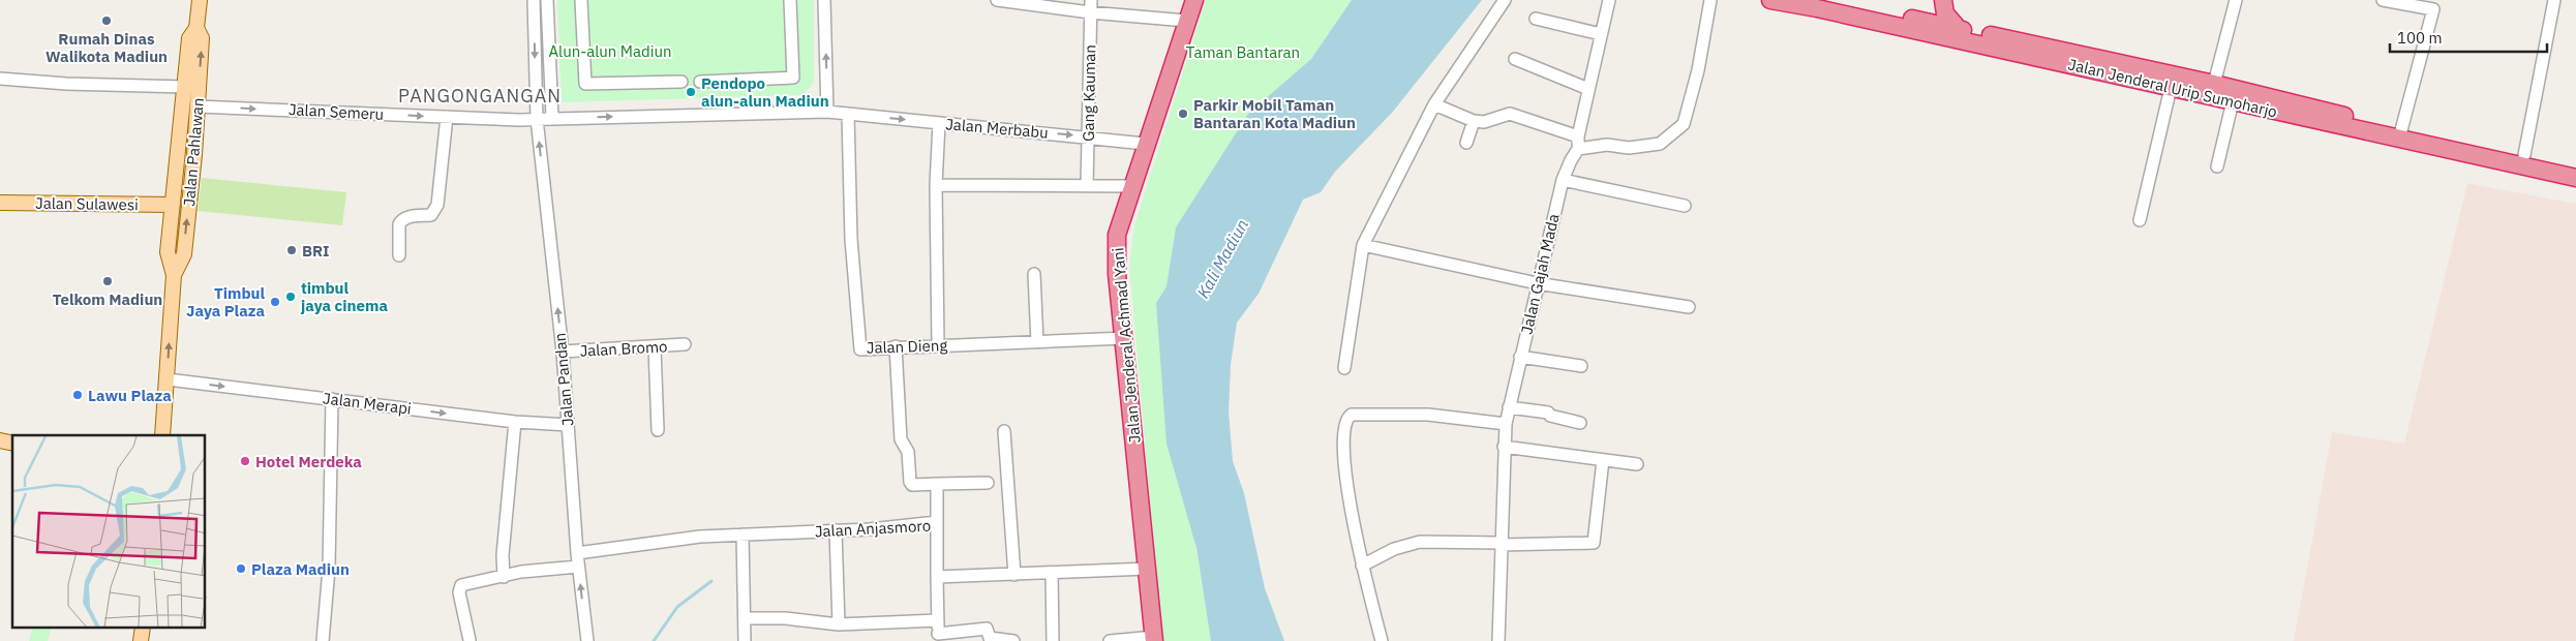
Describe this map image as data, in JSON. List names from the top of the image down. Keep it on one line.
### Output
{"streets":{"highway":["Jalan Jenderal Urip Sumoharjo","Jalan Jenderal Achmad Yani"],"main road":["Jalan Pahlawan","Jalan Sulawesi"],"street":["Gang Kauman","Jalan Semeru","Jalan Merbabu","Jalan Gajah Mada","Jalan Dieng","Jalan Bromo","Jalan Pandan","Jalan Merapi","Jalan Anjasmoro"]},"crossings":[["Gang Kauman","Jalan Merbabu"],["Jalan Semeru","Jalan Merbabu"],["Jalan Semeru","Jalan Pahlawan"],["Jalan Semeru","Jalan Pandan"],["Jalan Merbabu","Jalan Jenderal Achmad Yani"],["Jalan Merbabu","Jalan Dieng"],["Jalan Pahlawan","Jalan Sulawesi"],["Jalan Pahlawan","Jalan Merapi"],["Jalan Jenderal Achmad Yani","Jalan Dieng"],["Jalan Bromo","Jalan Pandan"],["Jalan Pandan","Jalan Merapi"],["Jalan Pandan","Jalan Anjasmoro"]],"one_way":["Jalan Semeru","Jalan Merapi"],"districts":["PANGONGANGAN"],"water":["Kali Madiun"],"parks":["Alun-alun Madiun","Taman Bantaran"],"places":["Rumah Dinas Walikota Madiun","Pendopo alun-alun Madiun","Parkir Mobil Taman Bantaran Kota Madiun","BRI","Telkom Madiun","timbul jaya cinema","Timbul Jaya Plaza","Lawu Plaza","Hotel Merdeka","Plaza Madiun"],"scale_bar":"100 m"}
